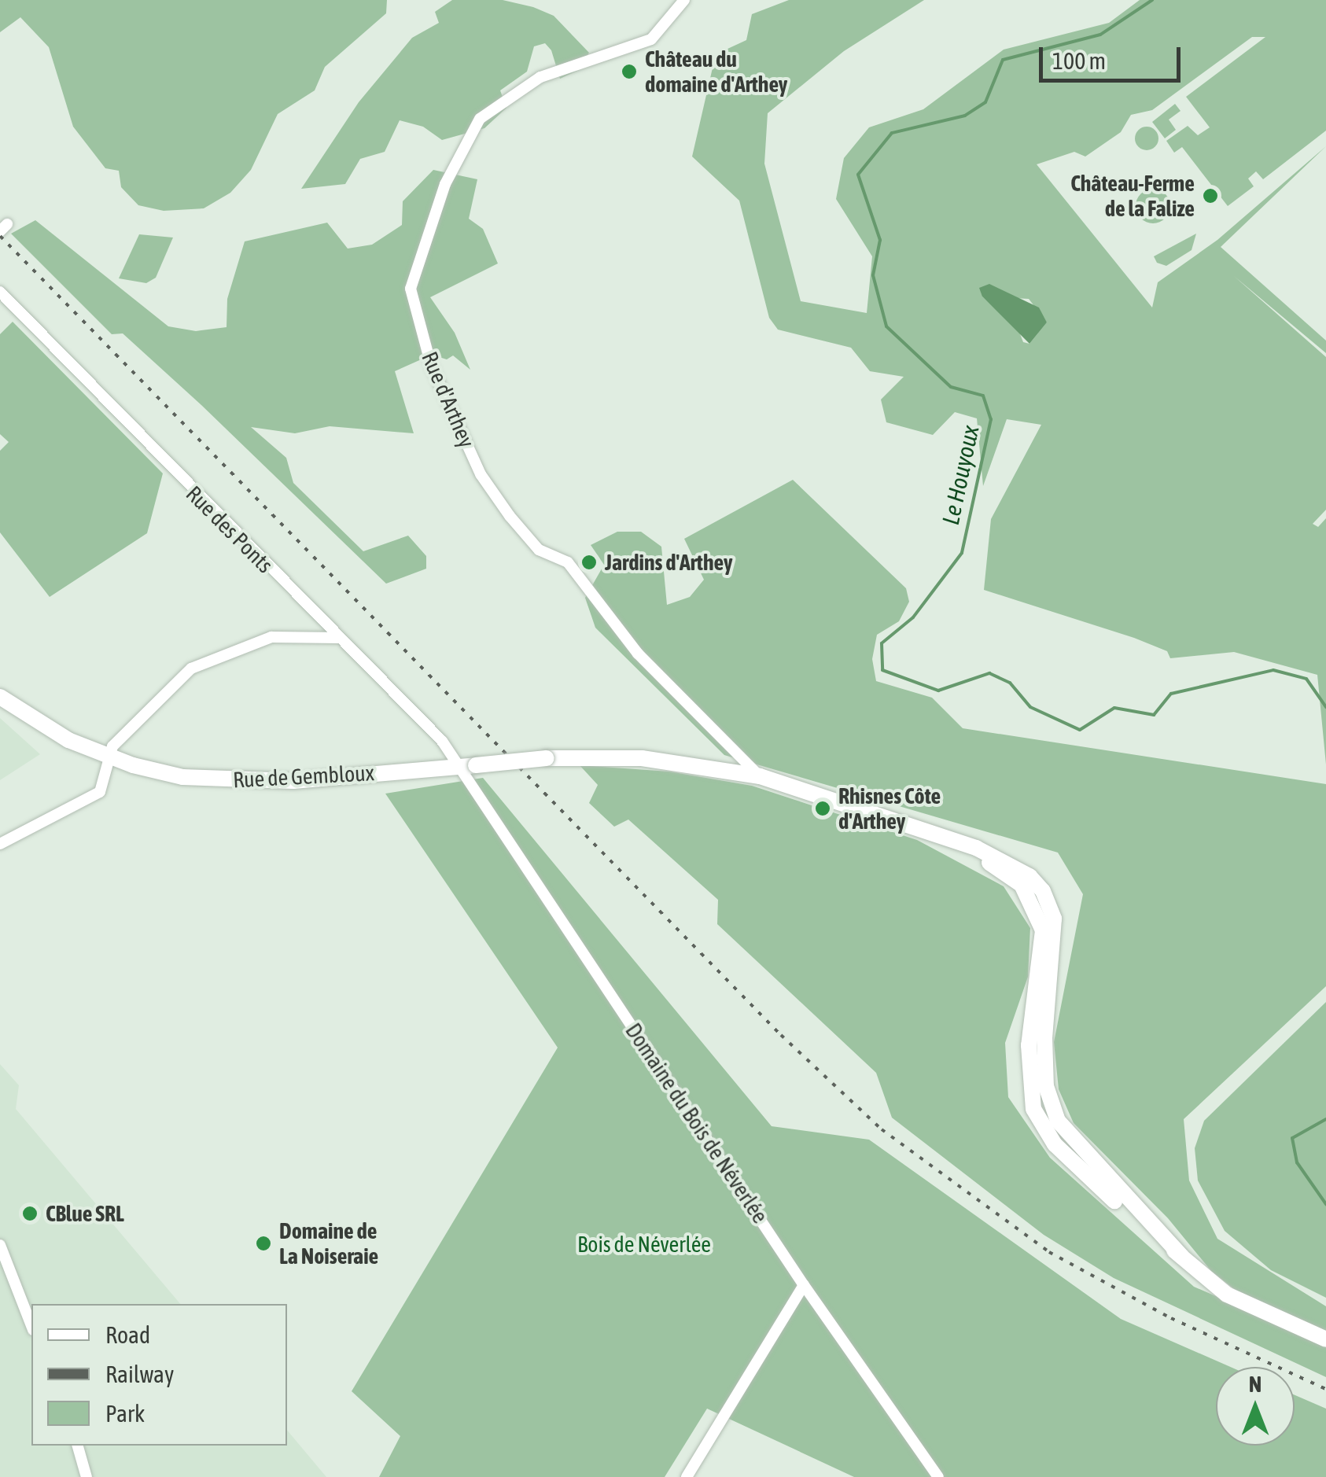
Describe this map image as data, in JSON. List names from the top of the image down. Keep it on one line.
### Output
{"streets":{"main road":["Rue de Gembloux"],"street":["Rue d'Arthey","Rue des Ponts","Domaine du Bois de Néverlée"]},"crossings":[["Rue d'Arthey","Rue de Gembloux"],["Rue des Ponts","Rue de Gembloux"],["Rue des Ponts","Domaine du Bois de Néverlée"],["Rue de Gembloux","Domaine du Bois de Néverlée"]],"water":["Le Houyoux"],"parks":["Bois de Néverlée"],"places":["Château du domaine d'Arthey","Château-Ferme de la Falize","Jardins d'Arthey","Rhisnes Côte d'Arthey","CBlue SRL","Domaine de La Noiseraie"],"legend":["Road","Railway","Park"],"scale_bar":"100 m","north":"top"}
